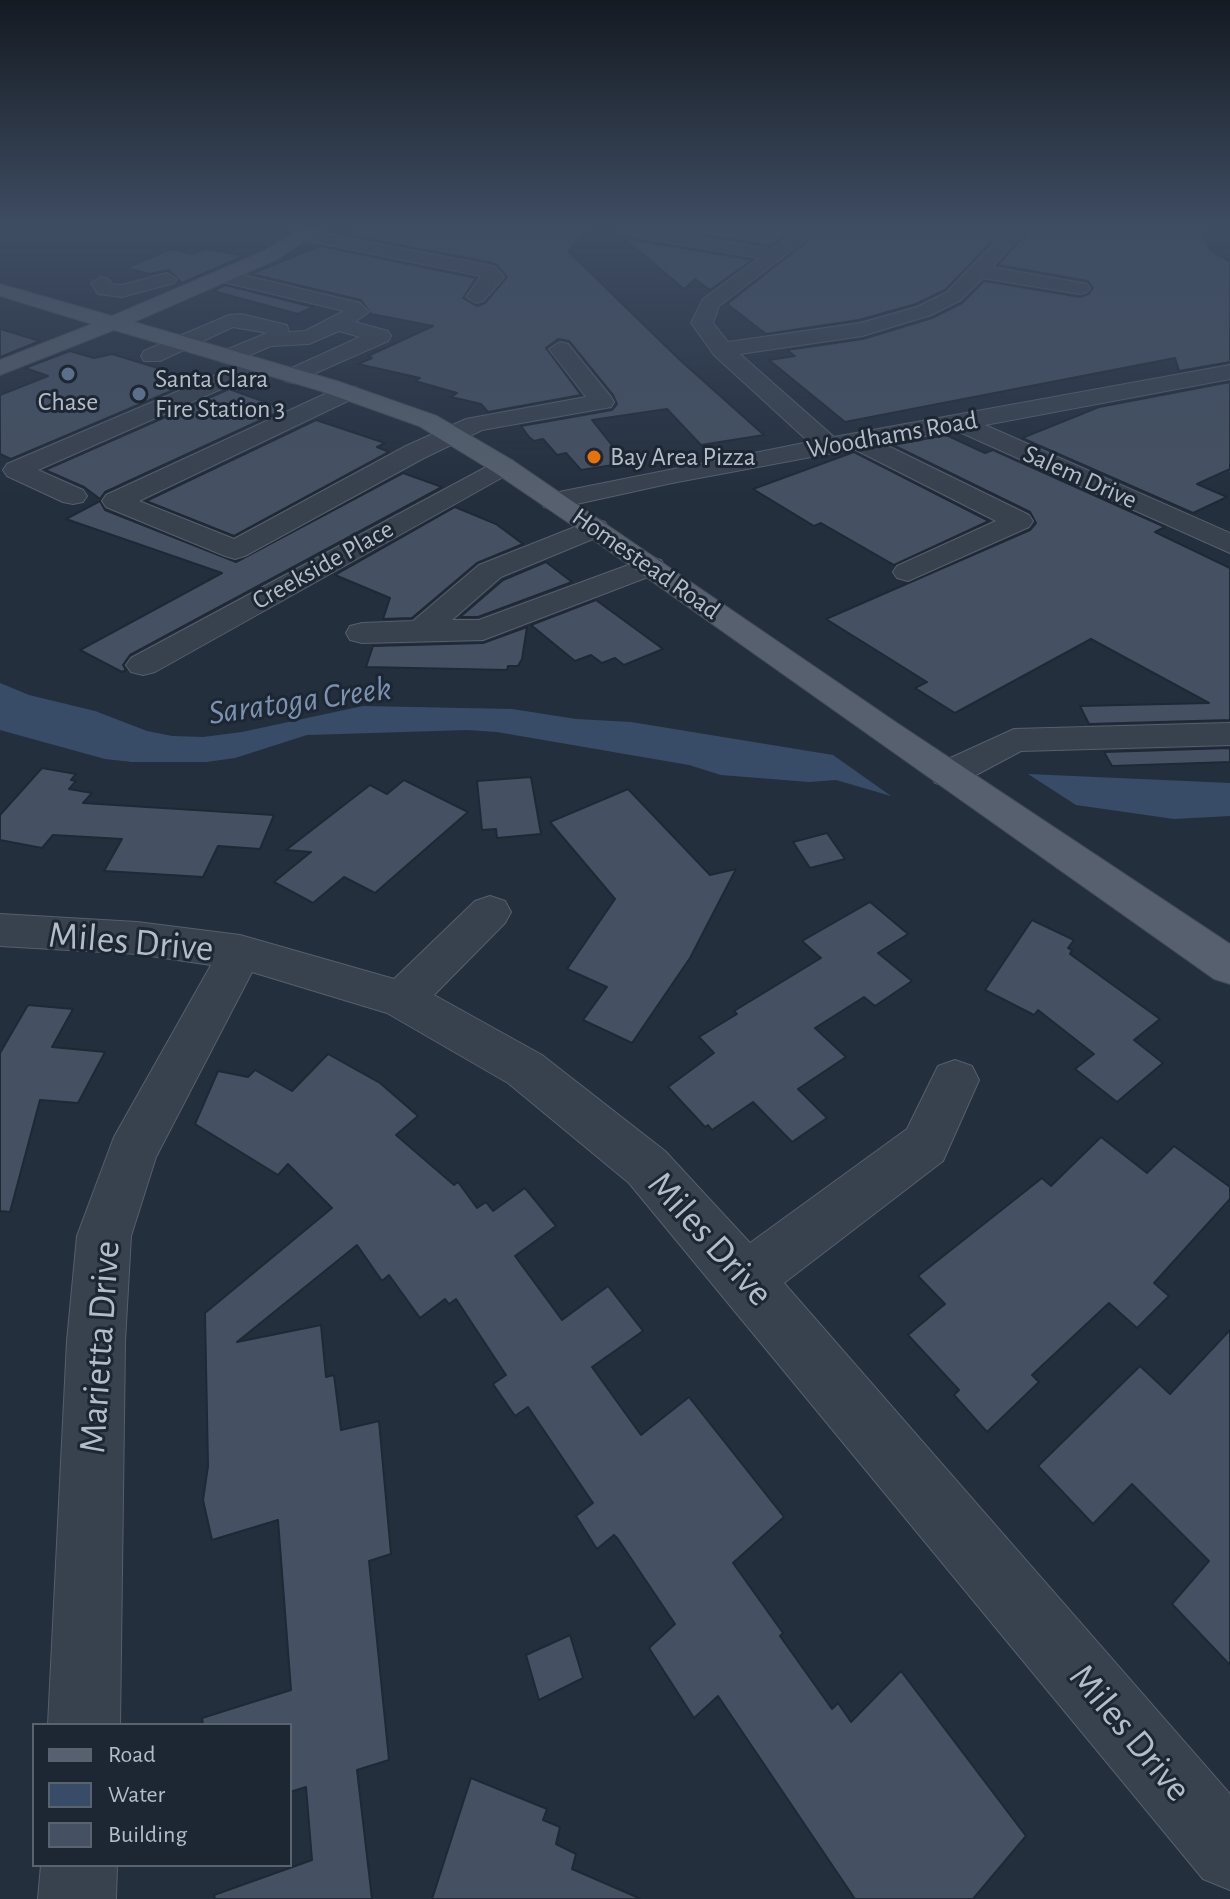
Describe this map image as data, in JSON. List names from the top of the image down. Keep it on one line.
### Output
{"streets":{"main road":["Homestead Road"],"street":["Woodhams Road","Salem Drive","Creekside Place","Miles Drive","Marietta Drive"]},"crossings":[["Woodhams Road","Salem Drive"],["Woodhams Road","Homestead Road"],["Homestead Road","Creekside Place"],["Miles Drive","Marietta Drive"]],"water":["Saratoga Creek"],"places":["Chase","Santa Clara Fire Station 3","Bay Area Pizza"],"legend":["Road","Water","Building"]}
